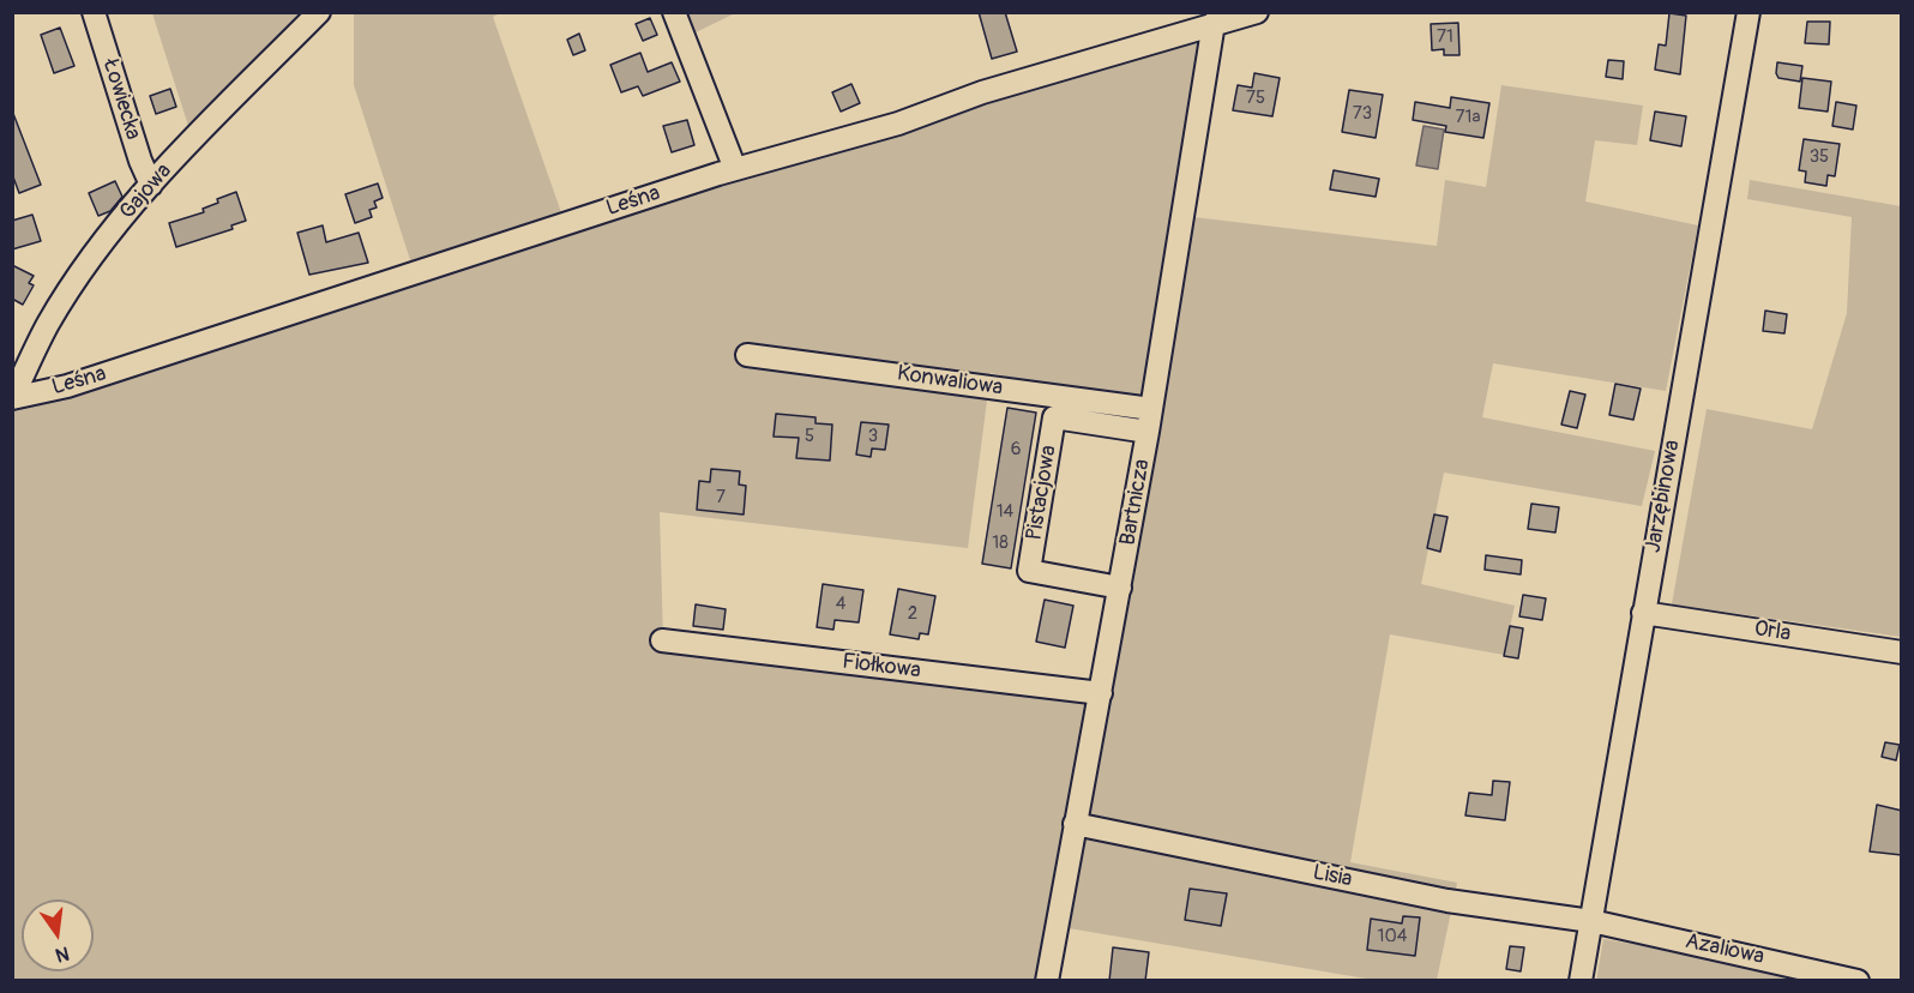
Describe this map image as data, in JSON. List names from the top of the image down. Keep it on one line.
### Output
{"streets":{"street":["Łowiecka","Gajowa","Leśna","Konwaliowa","Pistacjowa","Jarzębinowa","Bartnicza","Orla","Fiołkowa","Lisia","Azaliowa"]},"crossings":[["Łowiecka","Gajowa"],["Gajowa","Leśna"],["Leśna","Bartnicza"],["Konwaliowa","Bartnicza"],["Pistacjowa","Bartnicza"],["Jarzębinowa","Orla"],["Jarzębinowa","Lisia"],["Jarzębinowa","Azaliowa"],["Bartnicza","Fiołkowa"],["Bartnicza","Lisia"],["Lisia","Azaliowa"]],"house_numbers":["71","75","73","71a","35","5","3","6","7","14","18","4","2","104"],"north":"bottom"}
